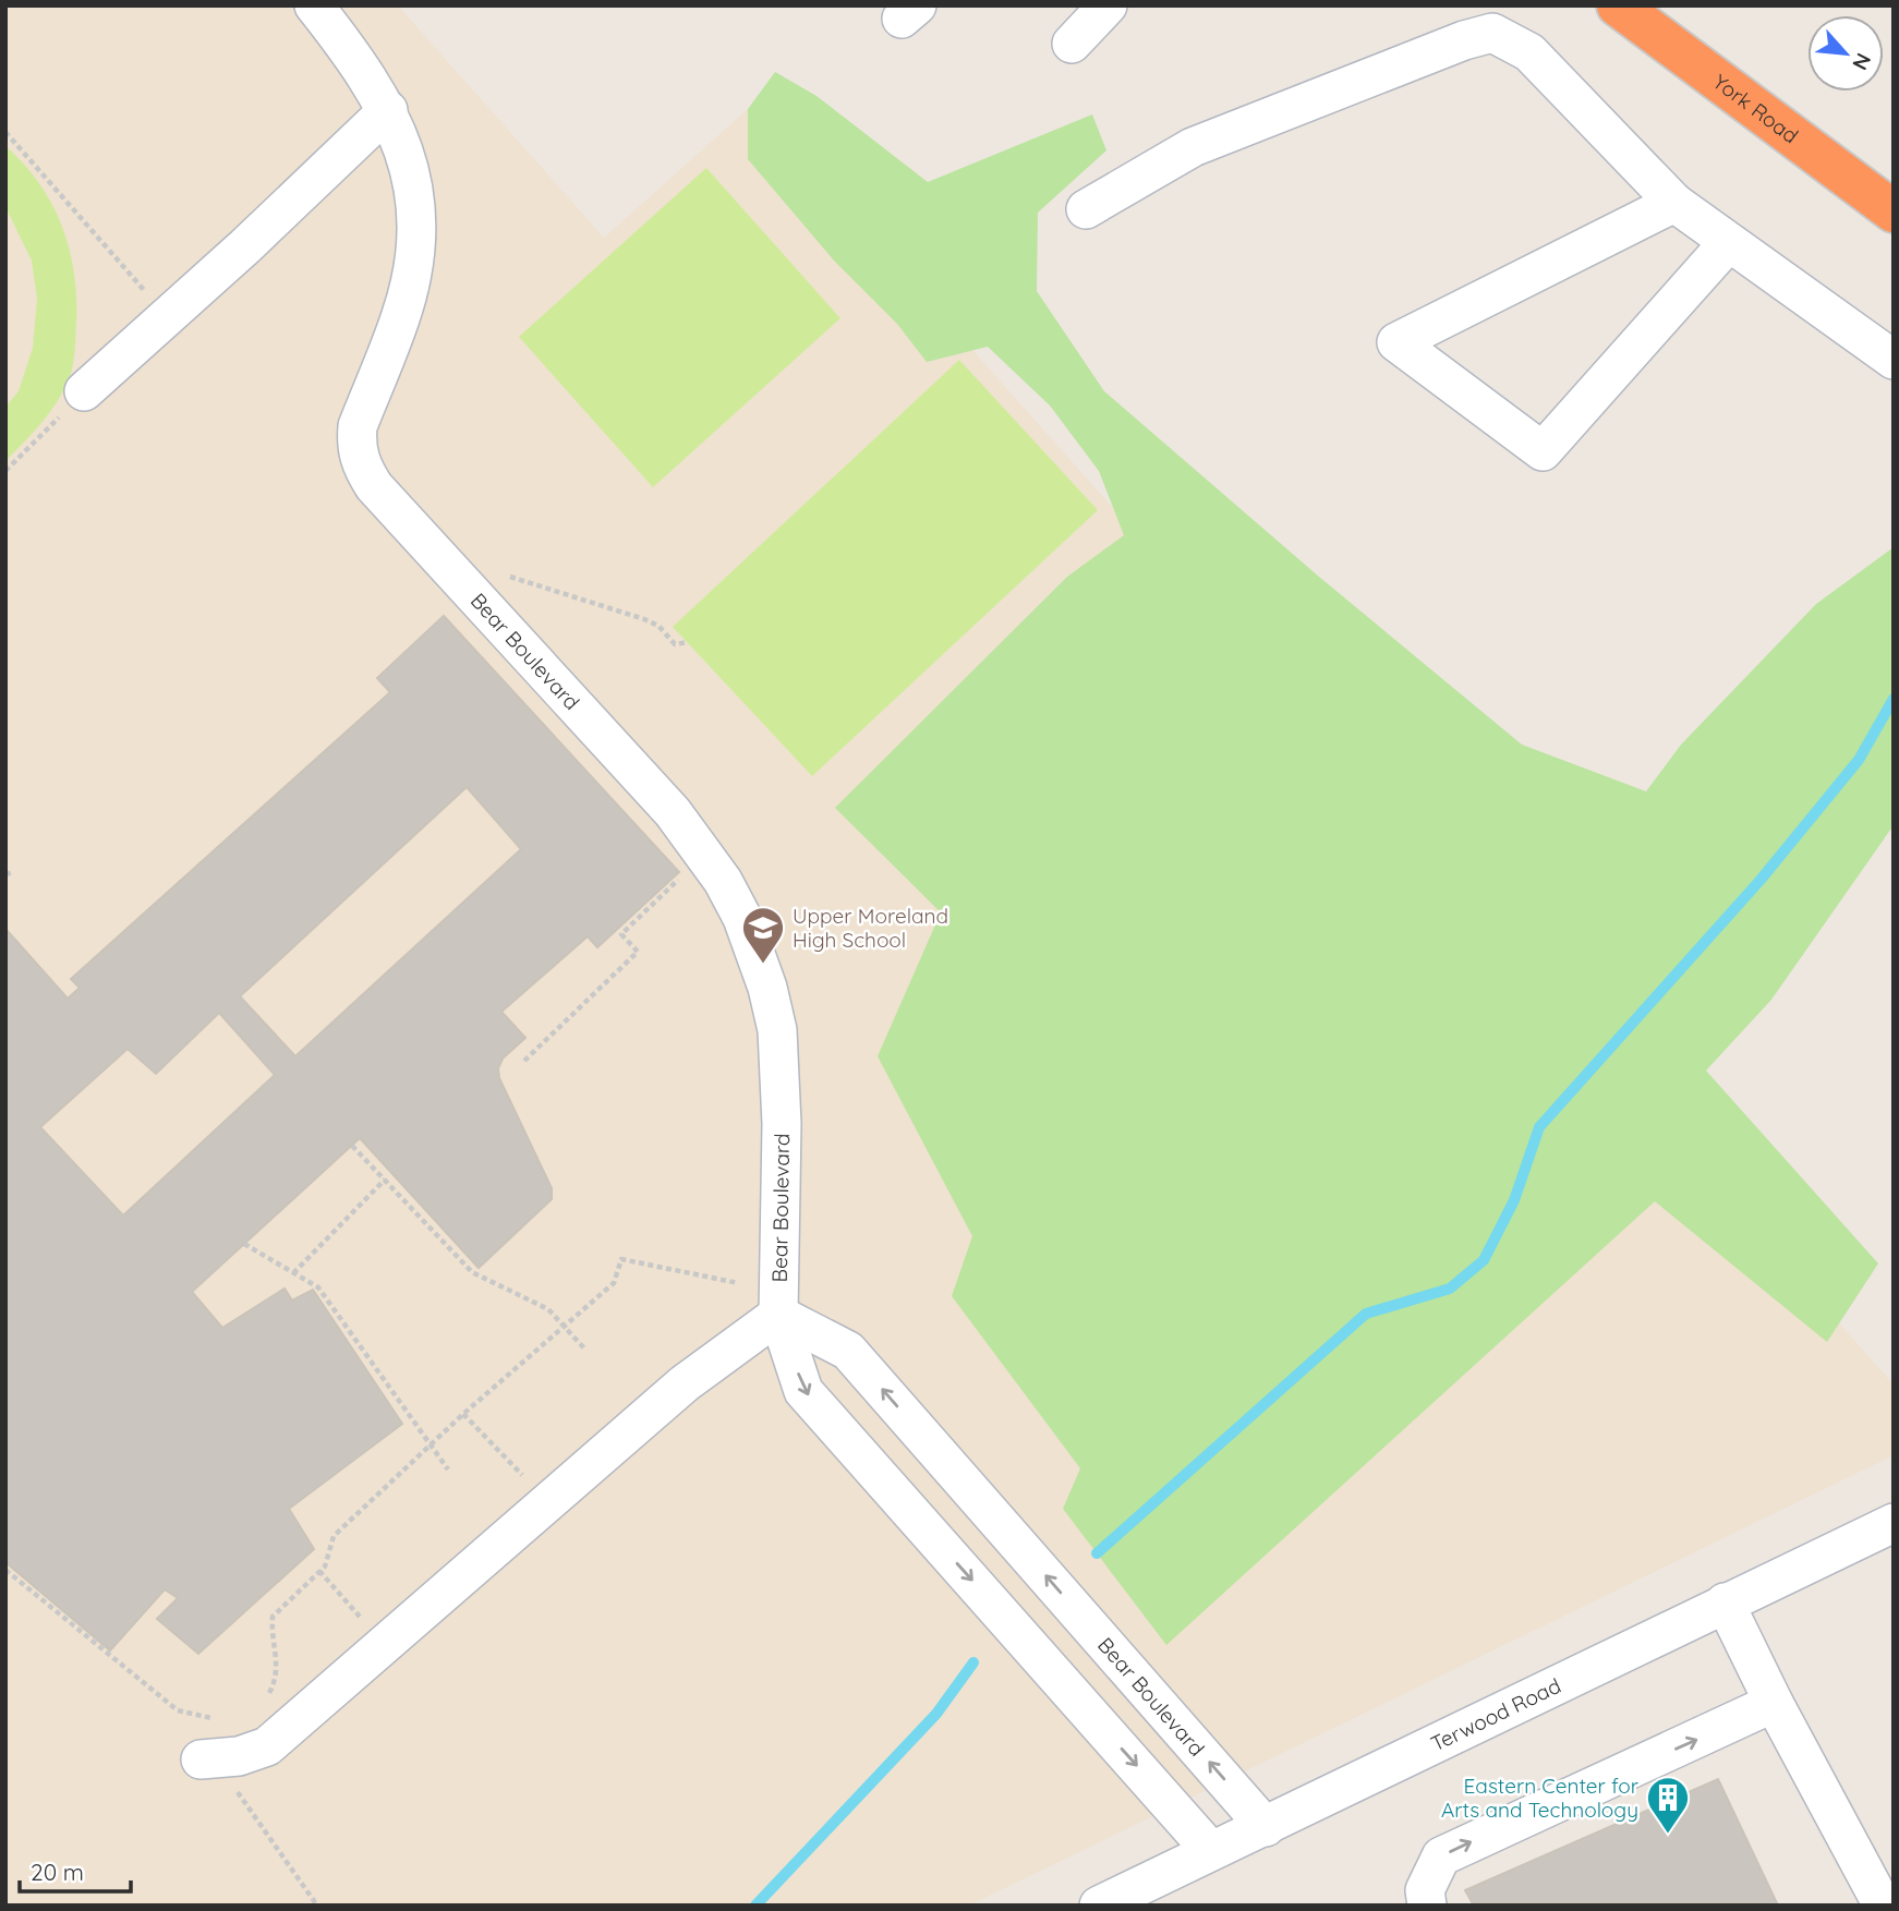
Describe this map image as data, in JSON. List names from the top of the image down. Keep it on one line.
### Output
{"streets":{"highway":["York Road"],"street":["Bear Boulevard","Terwood Road"]},"crossings":[["Bear Boulevard","Terwood Road"]],"places":{"school or university":["Upper Moreland High School"],"building":["Eastern Center for Arts and Technology"]},"scale_bar":"20 m","north":"bottom right"}
